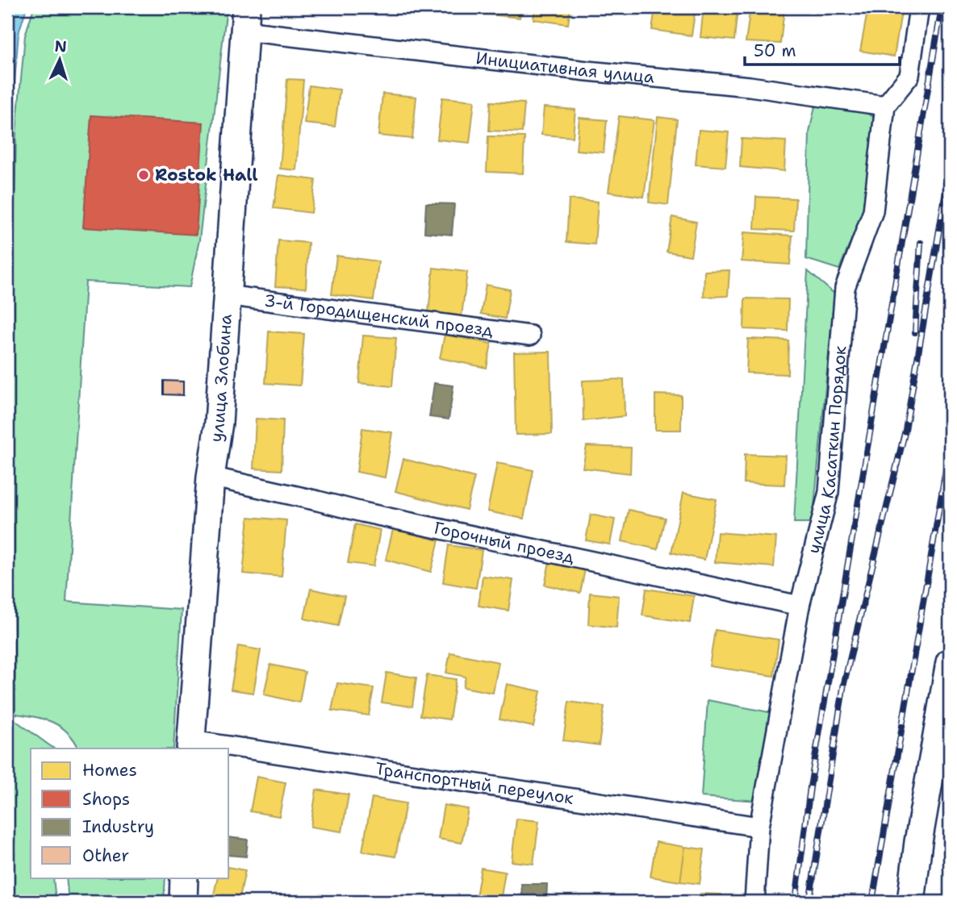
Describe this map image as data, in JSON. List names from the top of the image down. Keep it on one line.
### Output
{"streets":{"main road":["улица Злобина"],"street":["Инициативная улица","3-й Городищенский проезд","улица Касаткин Порядок","Горочный проезд","Транспортный переулок"]},"crossings":[["Инициативная улица","улица Злобина"],["Инициативная улица","улица Касаткин Порядок"],["3-й Городищенский проезд","улица Злобина"],["улица Злобина","Горочный проезд"],["улица Злобина","Транспортный переулок"],["улица Касаткин Порядок","Горочный проезд"],["улица Касаткин Порядок","Транспортный переулок"]],"places":["Rostok Hall"],"legend":["Homes","Shops","Industry","Other"],"scale_bar":"50 m","north":"top"}
